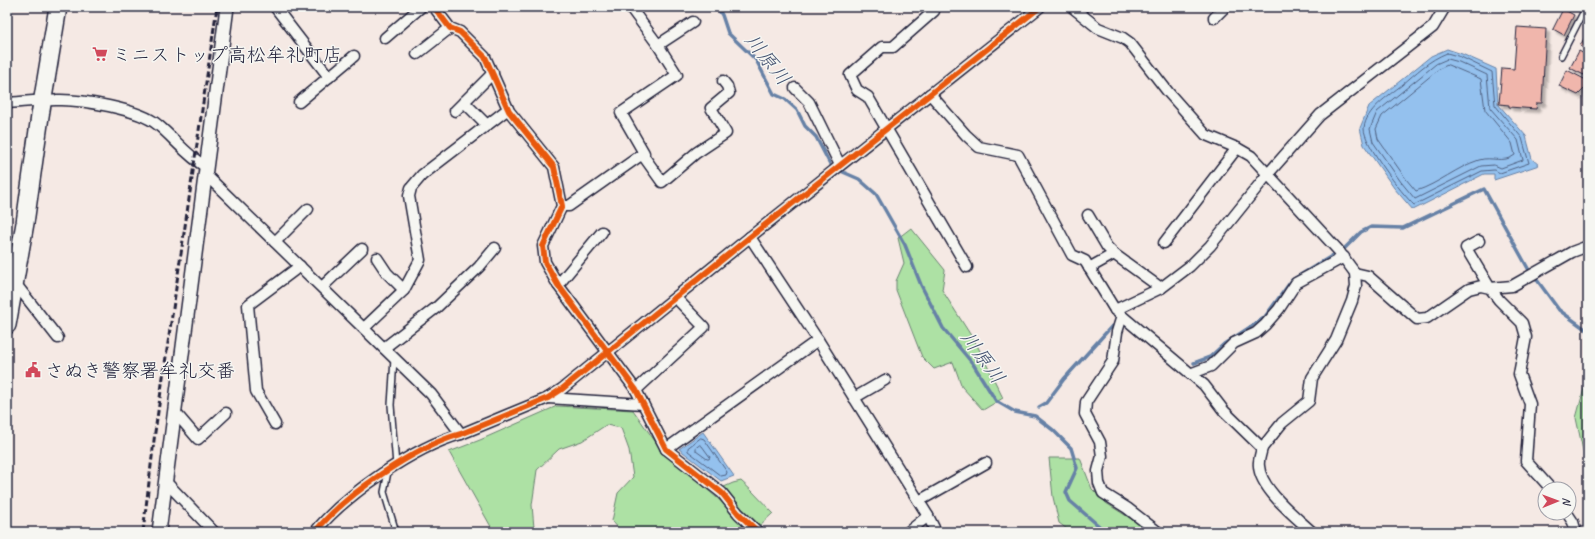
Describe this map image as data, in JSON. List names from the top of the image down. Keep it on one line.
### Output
{"water":["川原川"],"places":{"supermarket":["ミニストップ高松牟礼町店"],"public building":["さぬき警察署牟礼交番"]},"north":"right"}
